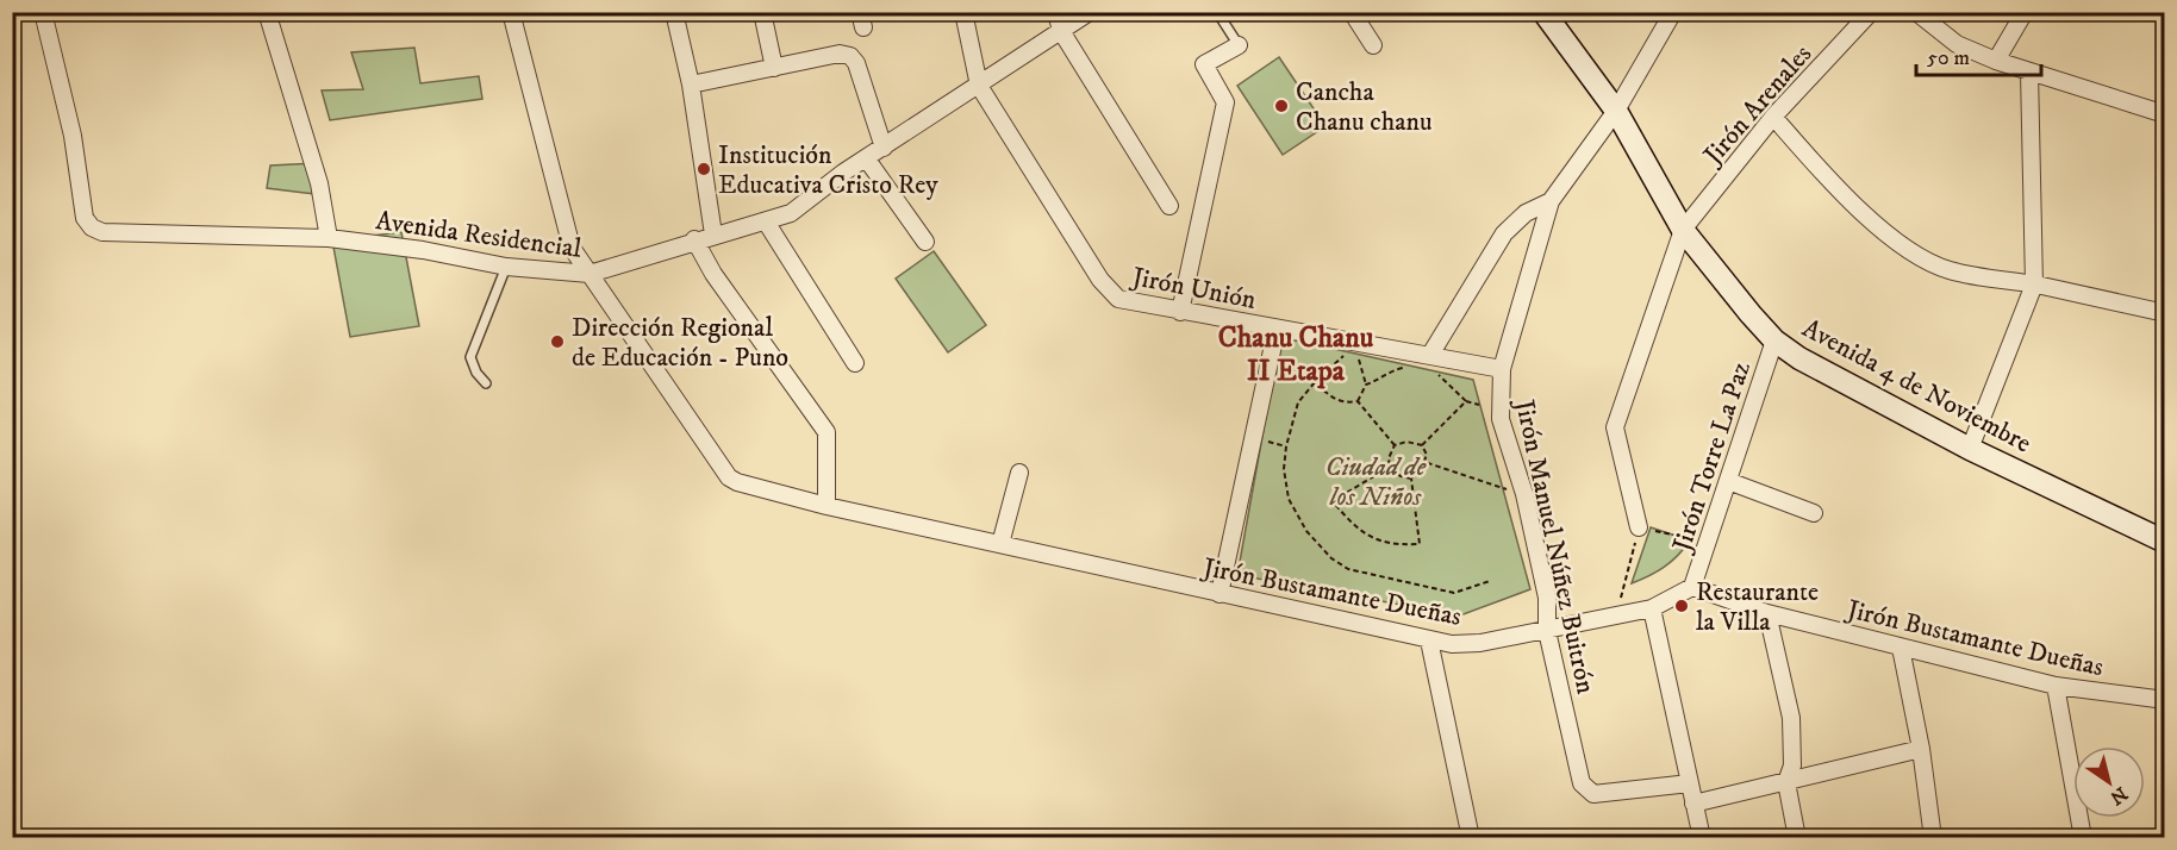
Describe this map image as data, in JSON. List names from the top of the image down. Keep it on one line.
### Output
{"streets":{"street":["Jirón Arenales","Avenida Residencial","Jirón Unión","Avenida 4 de Noviembre","Jirón Torre La Paz","Jirón Manuel Núñez Buitrón","Jirón Bustamante Dueñas"]},"crossings":[["Jirón Arenales","Avenida 4 de Noviembre"],["Avenida Residencial","Jirón Unión"],["Avenida Residencial","Jirón Bustamante Dueñas"],["Jirón Unión","Jirón Manuel Núñez Buitrón"],["Avenida 4 de Noviembre","Jirón Torre La Paz"],["Avenida 4 de Noviembre","Jirón Manuel Núñez Buitrón"],["Jirón Torre La Paz","Jirón Bustamante Dueñas"],["Jirón Manuel Núñez Buitrón","Jirón Bustamante Dueñas"]],"districts":["Chanu Chanu II Etapa"],"parks":["Ciudad de los Niños"],"places":["Cancha Chanu chanu","Institución Educativa Cristo Rey","Dirección Regional de Educación - Puno","Restaurante la Villa"],"scale_bar":"50 m","north":"bottom right"}
